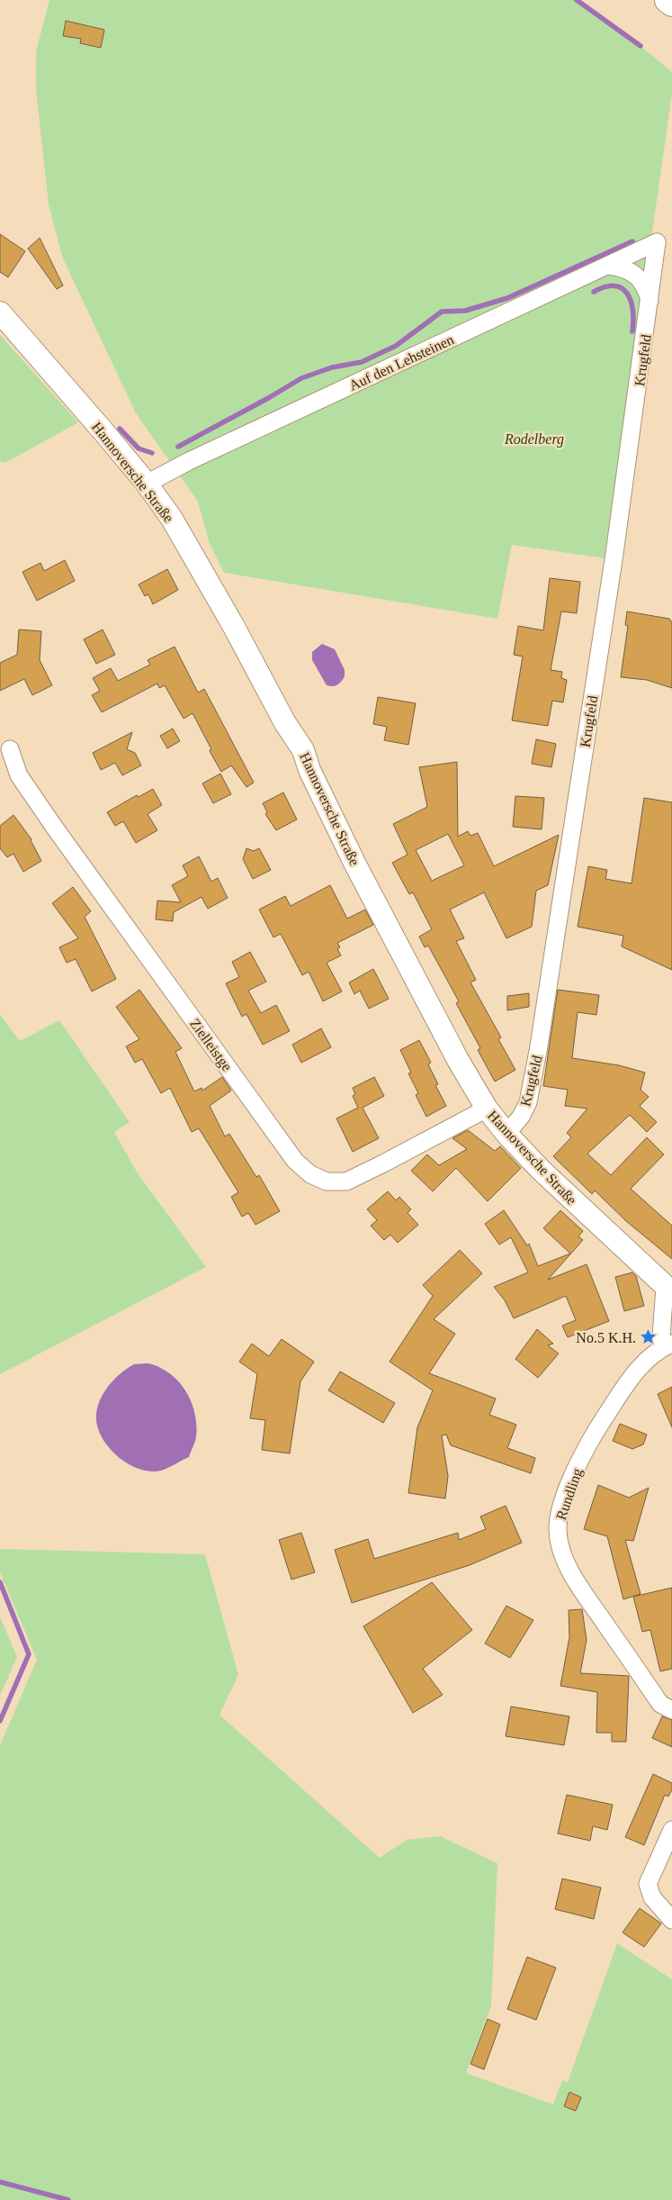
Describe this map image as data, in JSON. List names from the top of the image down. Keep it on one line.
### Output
{"streets":{"street":["Krugfeld","Auf den Lehsteinen","Hannoversche Straße","Zielleistge","Rundling"]},"crossings":[["Krugfeld","Auf den Lehsteinen"],["Krugfeld","Hannoversche Straße"],["Auf den Lehsteinen","Hannoversche Straße"],["Hannoversche Straße","Zielleistge"],["Hannoversche Straße","Rundling"]],"parks":["Rodelberg"],"places":{"place":["No.5 K.H."]}}
